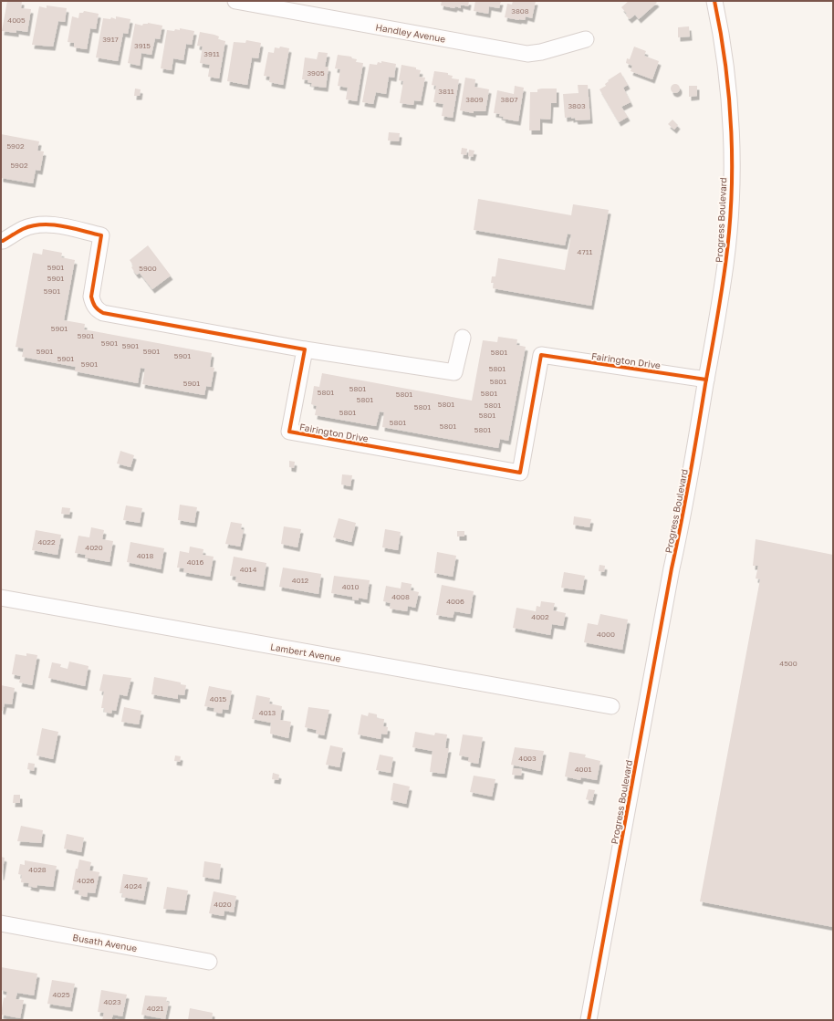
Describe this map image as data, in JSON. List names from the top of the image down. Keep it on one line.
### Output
{"streets":{"street":["Handley Avenue","Progress Boulevard","Fairington Drive","Lambert Avenue","Busath Avenue"]},"crossings":[["Progress Boulevard","Fairington Drive"]],"house_numbers":["3808","4005","3917","3915","3911","3905","3811","3809","3807","3803","5902","5902","4711","5901","5900","5901","5901","5901","5901","5901","5901","5901","5901","5801","5901","5901","5901","5801","5801","5901","5801","5801","5801","5801","5801","5801","5801","5801","5801","5801","5801","5801","5801","4022","4020","4018","4016","4014","4012","4010","4008","4006","4002","4000","4500","4015","4013","4003","4001","4028","4026","4024","4020","4025","4023","4021"]}
